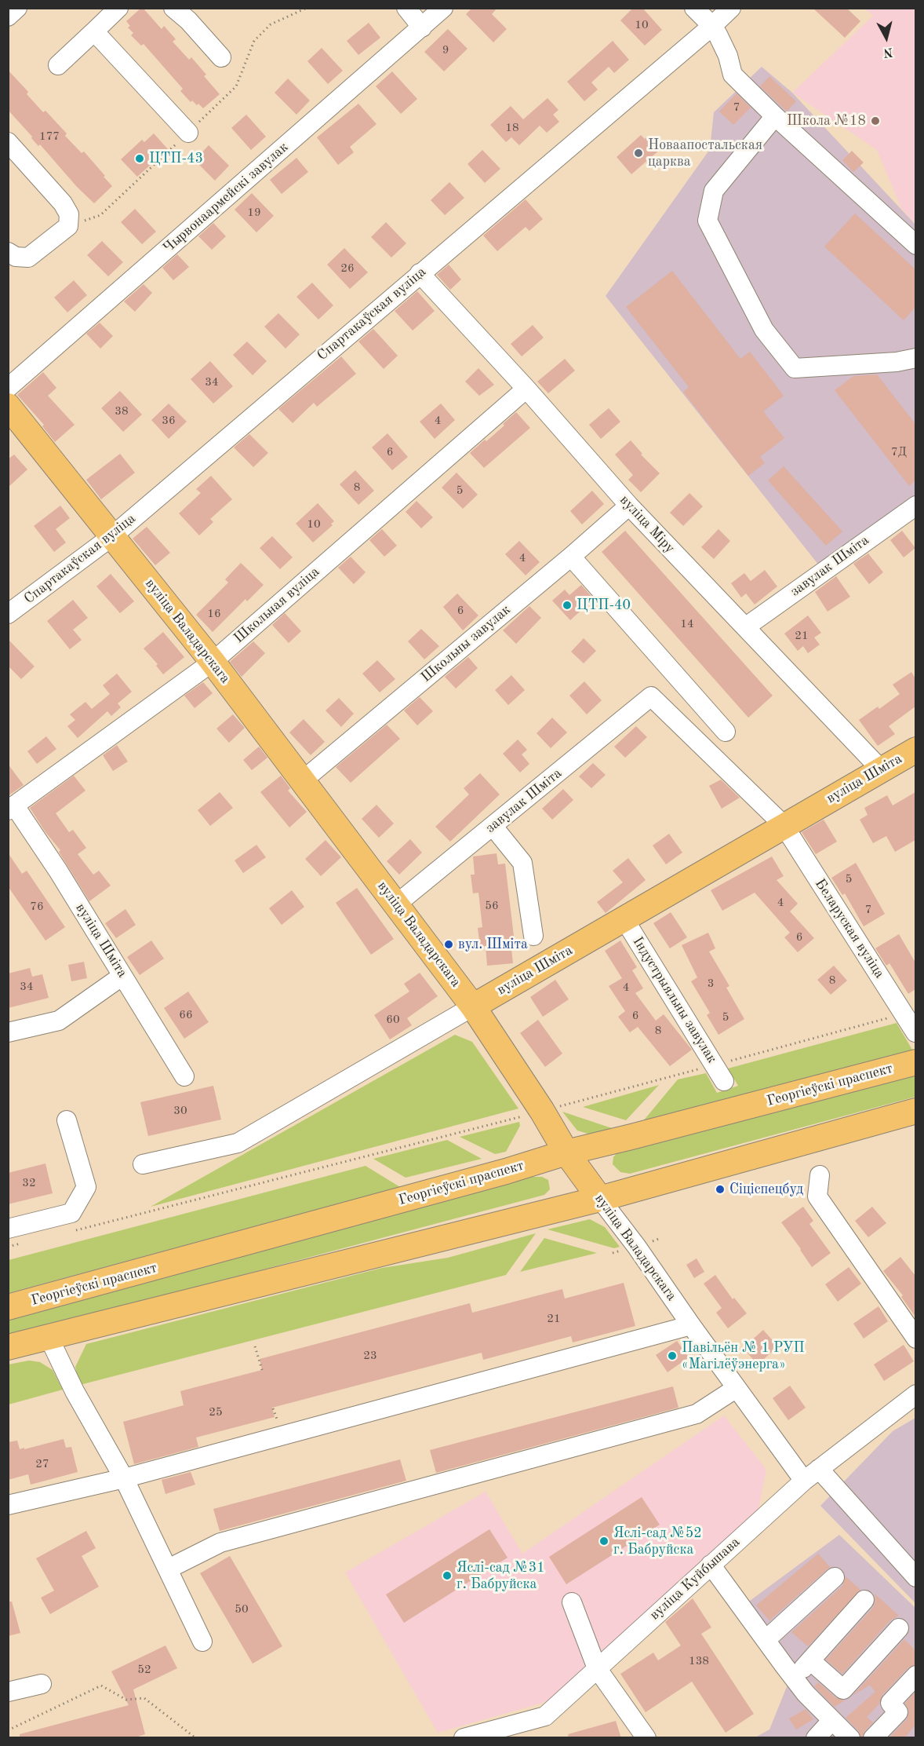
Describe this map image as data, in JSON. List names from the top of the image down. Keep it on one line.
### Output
{"streets":{"main road":["вуліца Валадарскага","вуліца Шміта","Георгіеўскі праспект"],"street":["Чырвонаармейскі завулак","Спартакаўская вуліца","вуліца Міру","завулак Шміта","Школьная вуліца","Школьны завулак","Беларуская вуліца","Індустрыяльны завулак","вуліца Куйбышава"]},"crossings":[["Спартакаўская вуліца","вуліца Міру"],["Спартакаўская вуліца","вуліца Валадарскага"],["вуліца Міру","завулак Шміта"],["вуліца Міру","Школьная вуліца"],["вуліца Міру","Школьны завулак"],["вуліца Міру","вуліца Шміта"],["завулак Шміта","вуліца Валадарскага"],["завулак Шміта","Беларуская вуліца"],["Школьная вуліца","вуліца Валадарскага"],["Школьная вуліца","вуліца Шміта"],["вуліца Валадарскага","Школьны завулак"],["вуліца Валадарскага","вуліца Шміта"],["вуліца Валадарскага","Георгіеўскі праспект"],["вуліца Валадарскага","вуліца Куйбышава"],["вуліца Шміта","Беларуская вуліца"],["вуліца Шміта","Індустрыяльны завулак"]],"places":["Школа №18","Новаапостальская царква","ЦТП-43","ЦТП-40","вул. Шміта","Сіціспецбуд","Павільён № 1 РУП «Магілёўэнерга»","Яслі-сад №52 г. Бабруйска","Яслі-сад №31 г. Бабруйска"],"house_numbers":["10","9","7","18","177","19","26","34","38","36","4","6","7Д","8","5","10","4","6","16","14","21","5","4","56","76","7","6","8","3","34","4","66","6","5","60","8","30","32","21","23","25","27","50","138","52"],"north":"bottom"}
